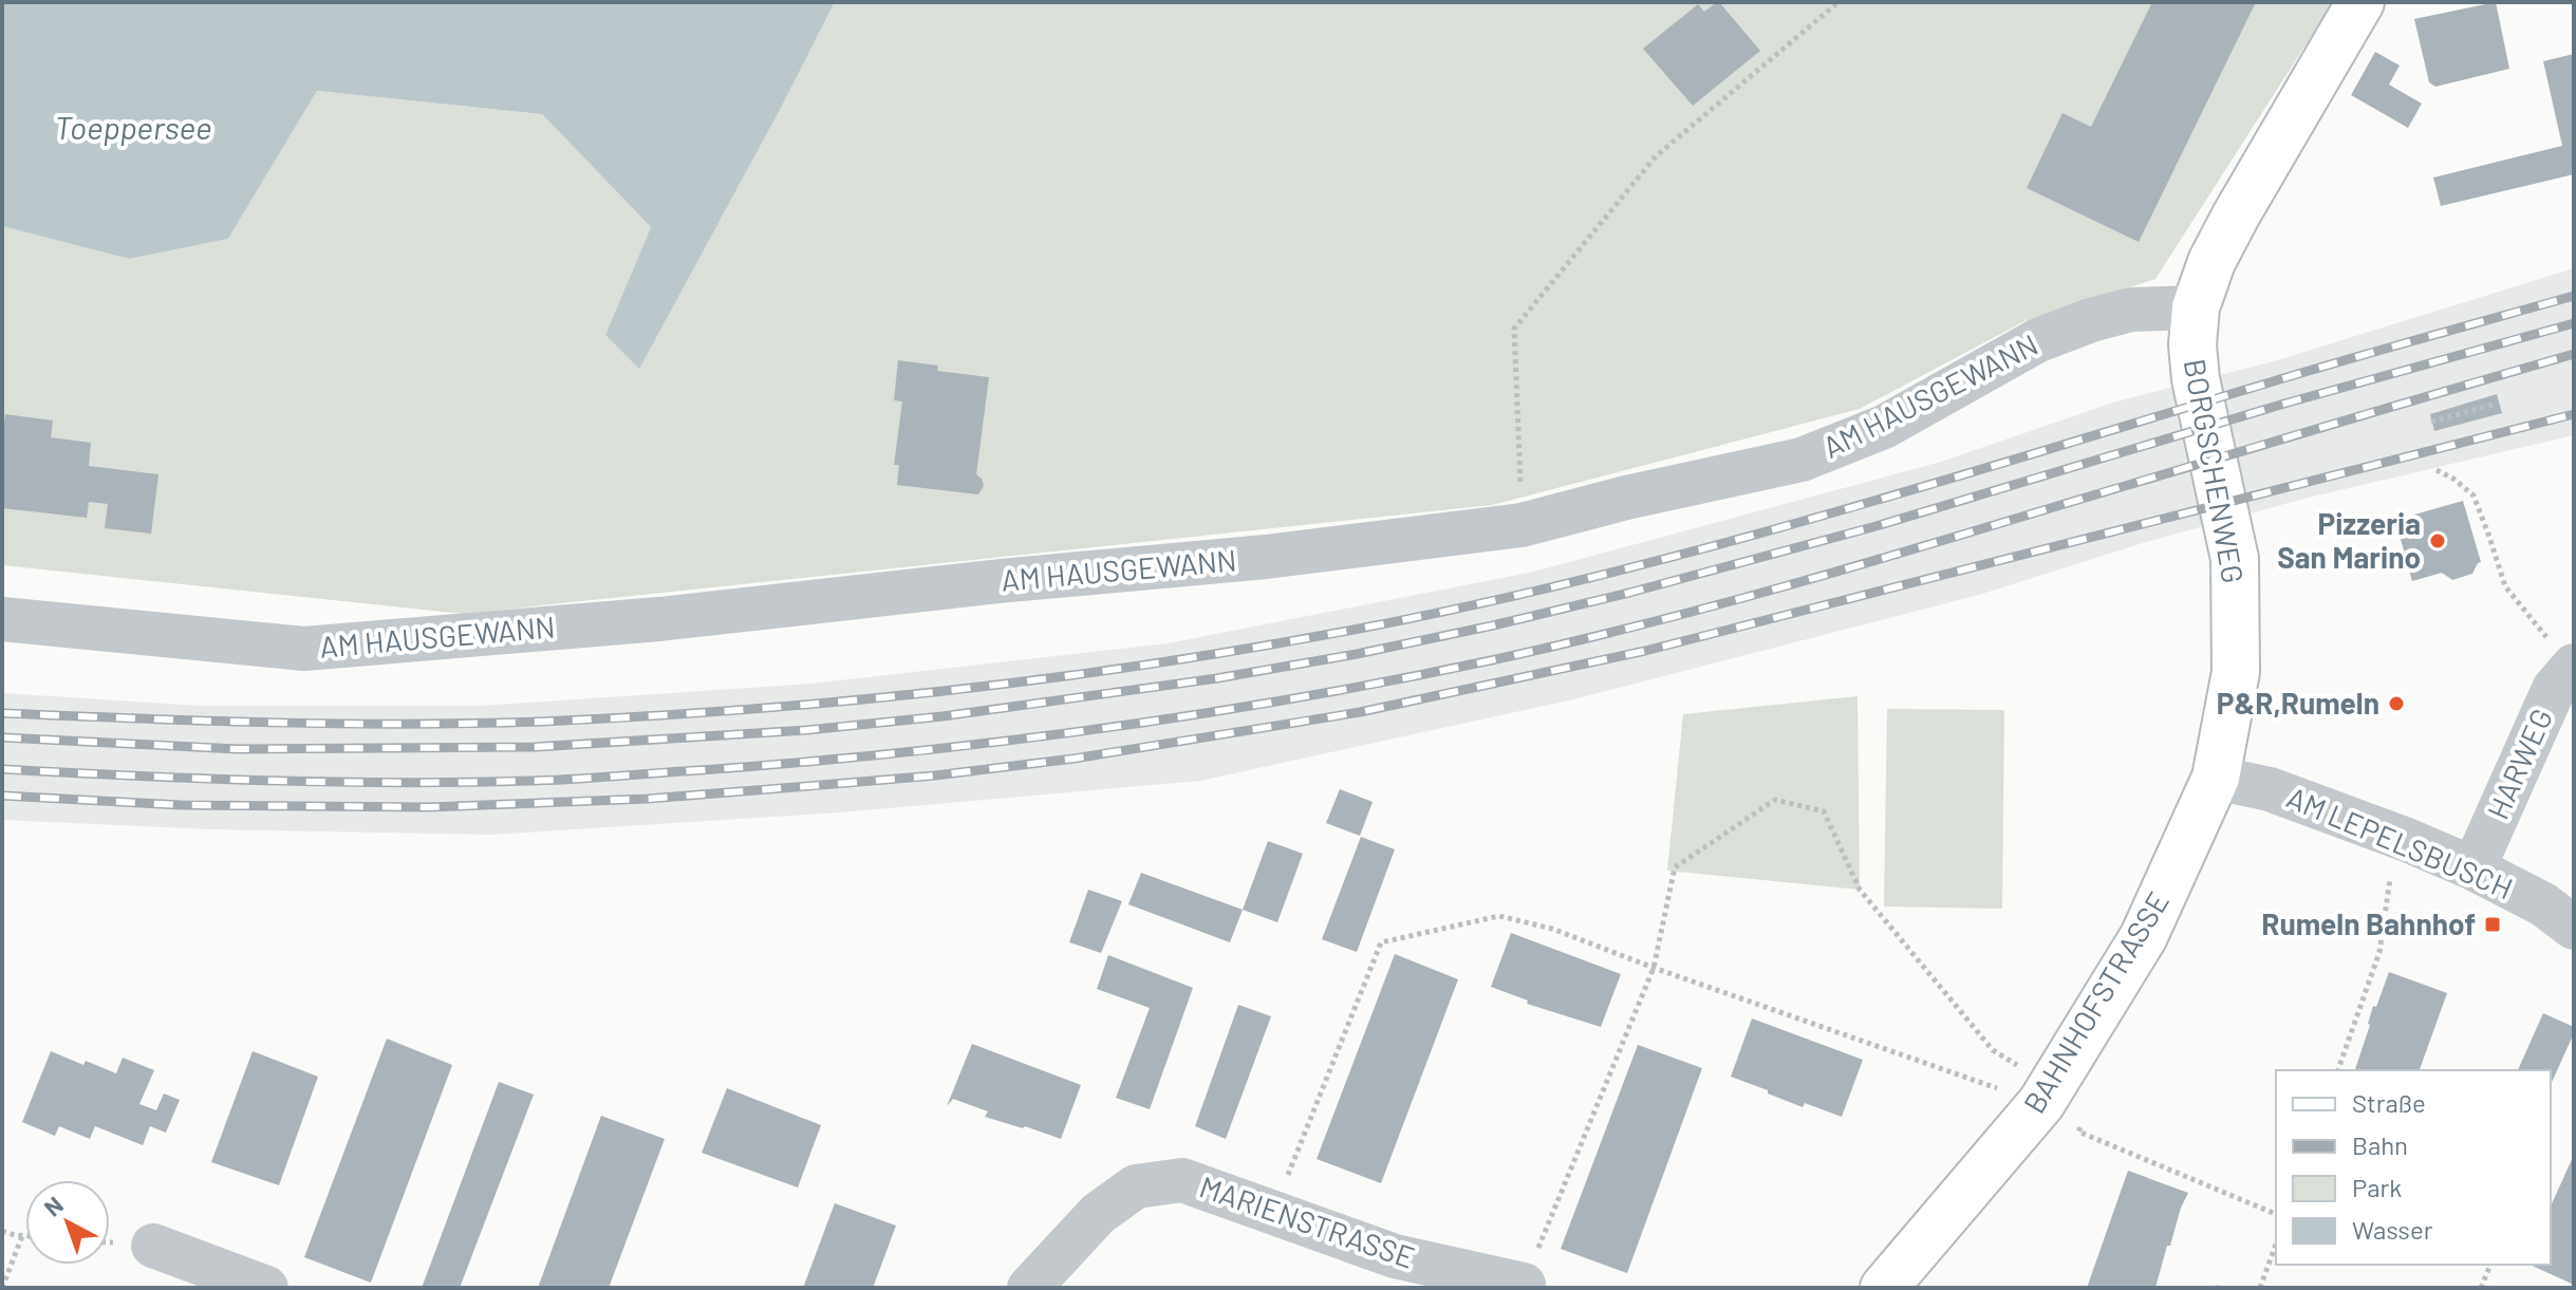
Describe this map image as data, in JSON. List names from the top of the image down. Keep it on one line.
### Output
{"streets":{"main road":["BORGSCHENWEG","BAHNHOFSTRASSE"],"street":["AM HAUSGEWANN","HARWEG","AM LEPELSBUSCH","MARIENSTRASSE"]},"crossings":[["AM HAUSGEWANN","BORGSCHENWEG"],["BORGSCHENWEG","AM LEPELSBUSCH"],["BORGSCHENWEG","BAHNHOFSTRASSE"],["HARWEG","AM LEPELSBUSCH"],["AM LEPELSBUSCH","BAHNHOFSTRASSE"]],"water":["Toeppersee"],"places":{"other":["Pizzeria San Marino","P&R,Rumeln"],"transit":["Rumeln Bahnhof"]},"legend":["Straße","Bahn","Park","Wasser"],"north":"top left"}
